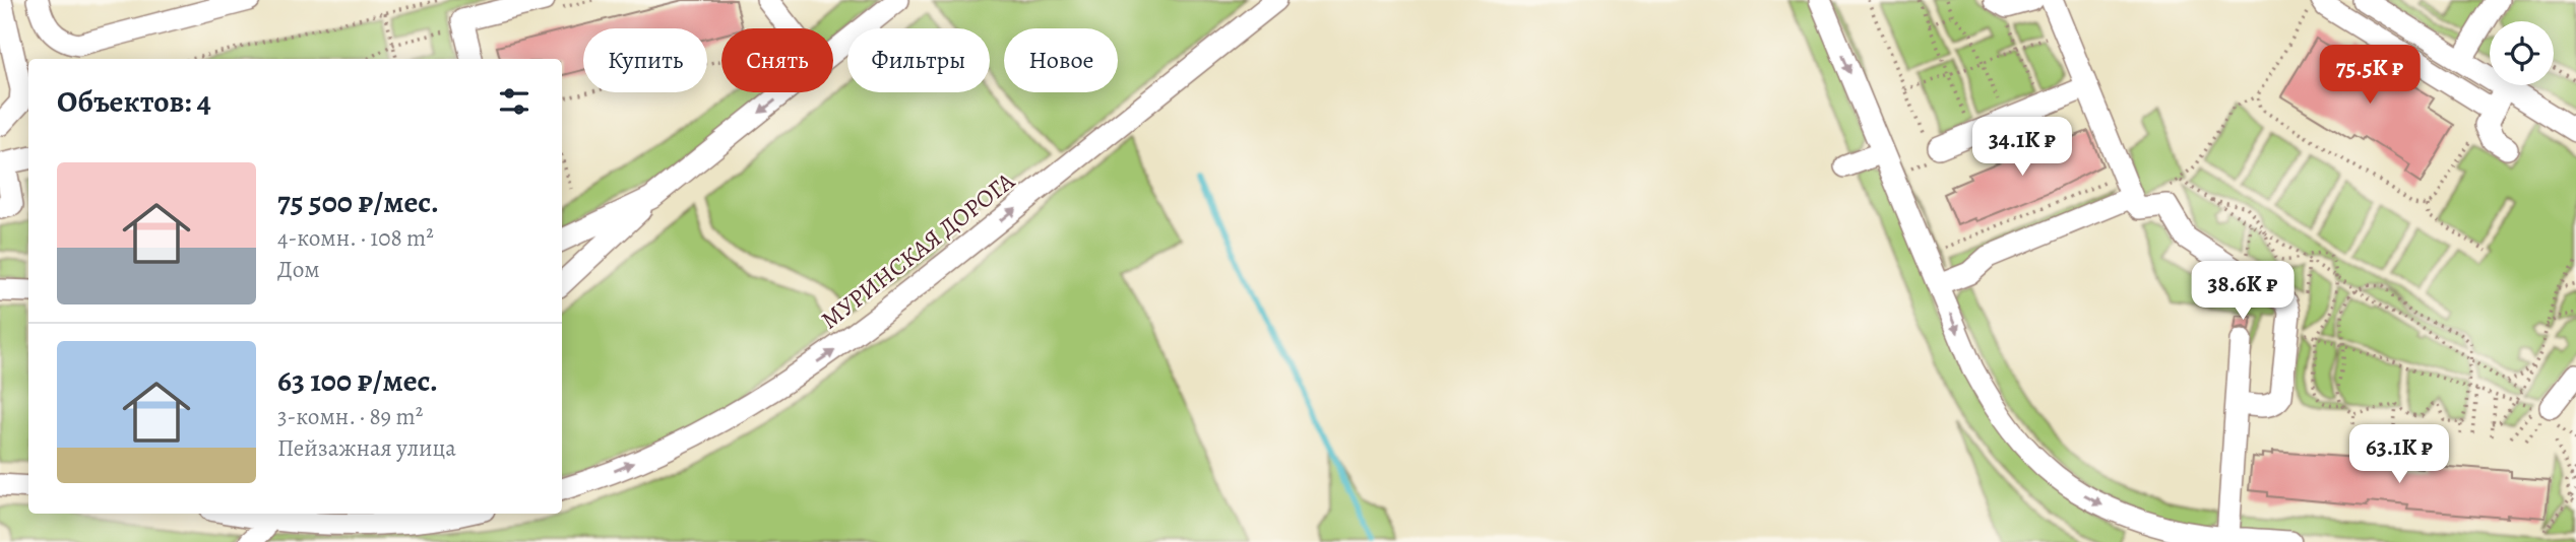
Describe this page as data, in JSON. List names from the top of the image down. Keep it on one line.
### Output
{"streets":{"street":["МУРИНСКАЯ ДОРОГА"]},"one_way":["МУРИНСКАЯ ДОРОГА"],"page":{"chip":["Купить","Снять","Фильтры","Новое"],"price":["75.5K ₽","34.1K ₽","38.6K ₽","63.1K ₽"],"heading":"Объектов: 4","list":[{"name":"75 500 ₽/мес.","note":"4-комн. · 108 m² · Дом"},{"name":"63 100 ₽/мес.","note":"3-комн. · 89 m² · Пейзажная улица"}]}}
